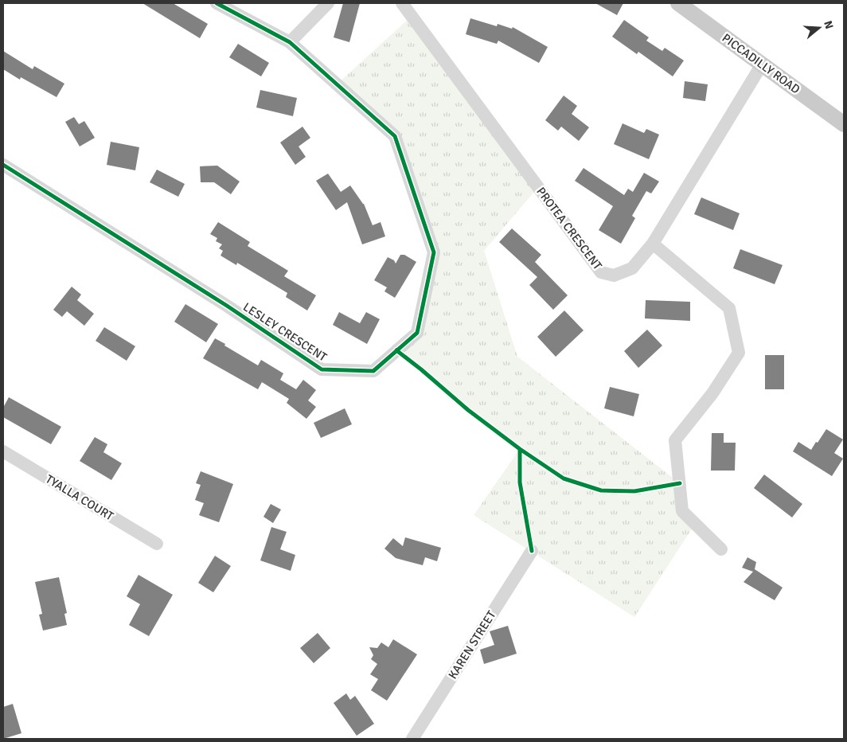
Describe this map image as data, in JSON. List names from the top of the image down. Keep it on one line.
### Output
{"streets":{"main road":["PICCADILLY ROAD"],"street":["PROTEA CRESCENT","LESLEY CRESCENT","TYALLA COURT","KAREN STREET"]},"crossings":[["PICCADILLY ROAD","PROTEA CRESCENT"]],"north":"right"}
